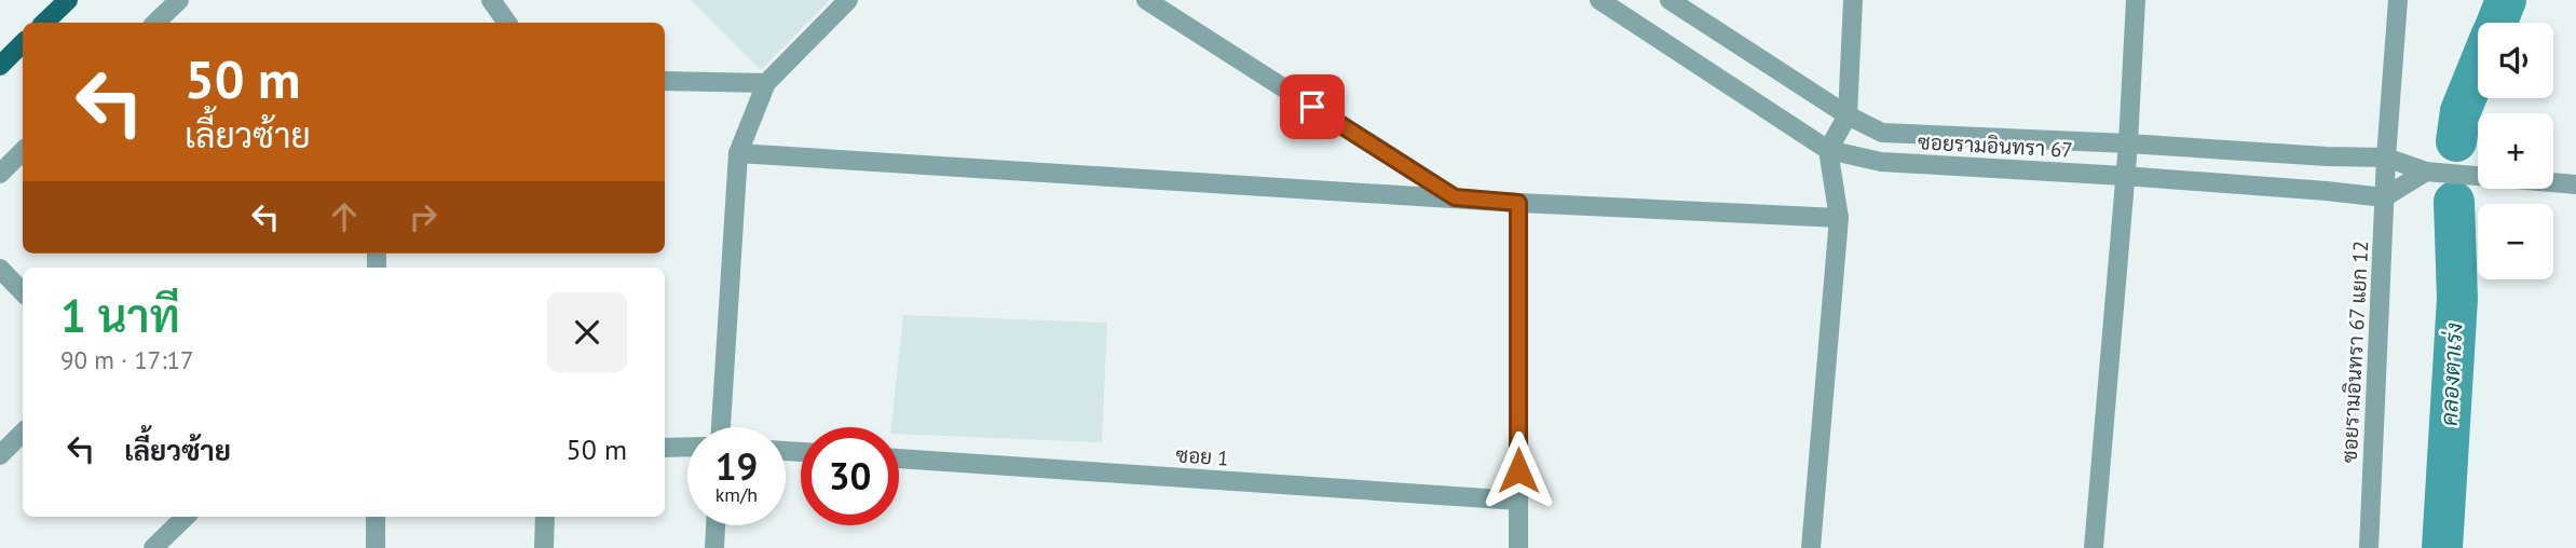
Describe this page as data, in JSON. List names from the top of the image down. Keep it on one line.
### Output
{"streets":{"street":["ซอยรามอินทรา 67","ซอยรามอินทรา 67 แยก 12","ซอย 1"]},"crossings":[["ซอยรามอินทรา 67","ซอยรามอินทรา 67 แยก 12"]],"water":["คลองตาเร่ง"],"page":{"map_buttons":["+","−"],"turn":["50 m","เลี้ยวซ้าย"],"heading":["1 นาที","90 m · 17:17"],"list":[{"name":"เลี้ยวซ้าย","value":"50 m"}],"speed":"19 km/h","limit":"30"}}
